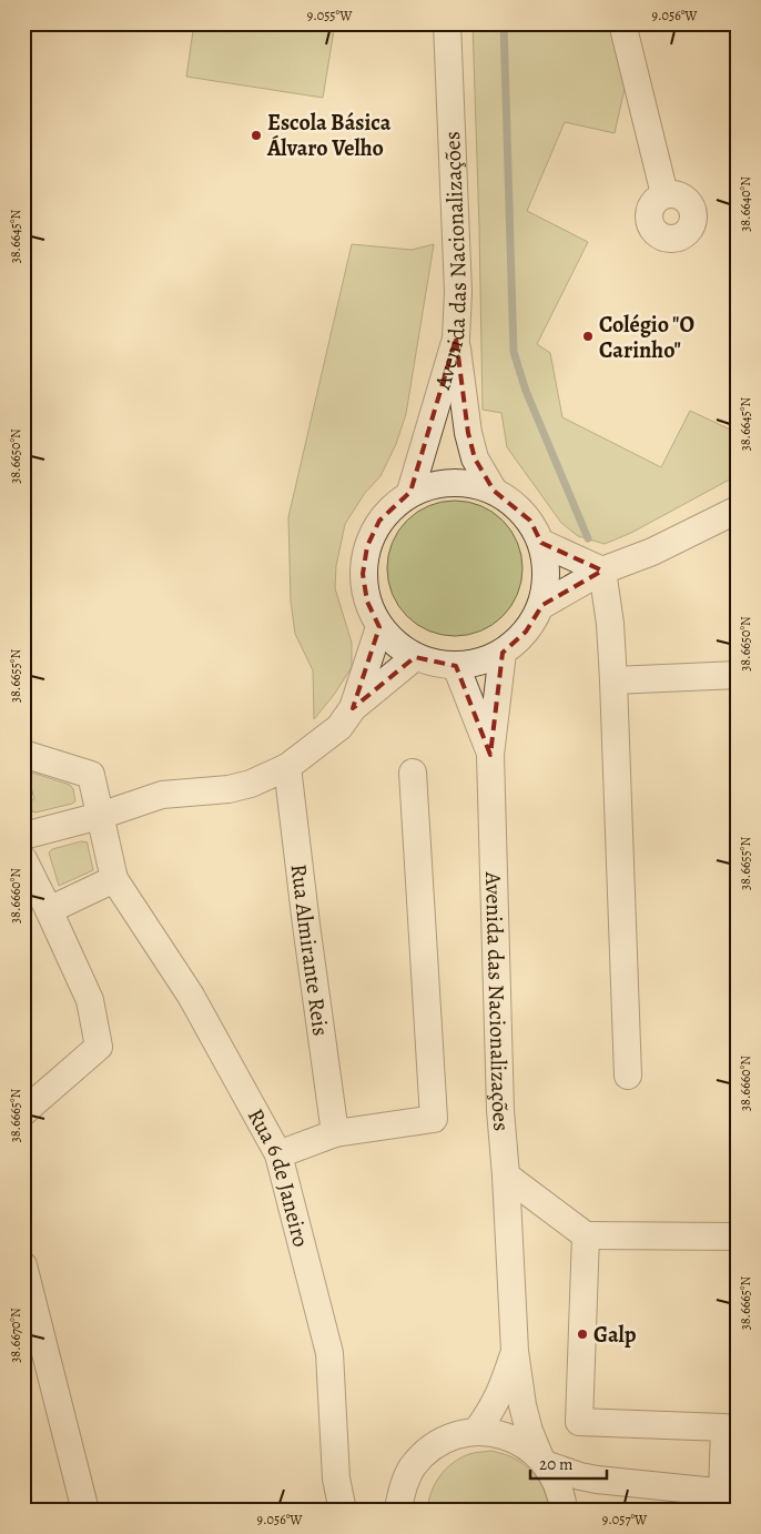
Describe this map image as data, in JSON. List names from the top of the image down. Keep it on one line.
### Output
{"streets":{"street":["Avenida das Nacionalizações","Rua Almirante Reis","Rua 6 de Janeiro"]},"places":["Escola Básica Álvaro Velho","Colégio \"O Carinho\"","Galp"],"scale_bar":"20 m","coordinates":["9.055°W","9.056°W","38.6640°N","38.6645°N","38.6650°N","38.6655°N","38.6660°N","38.6665°N","38.6670°N","9.057°W"]}
